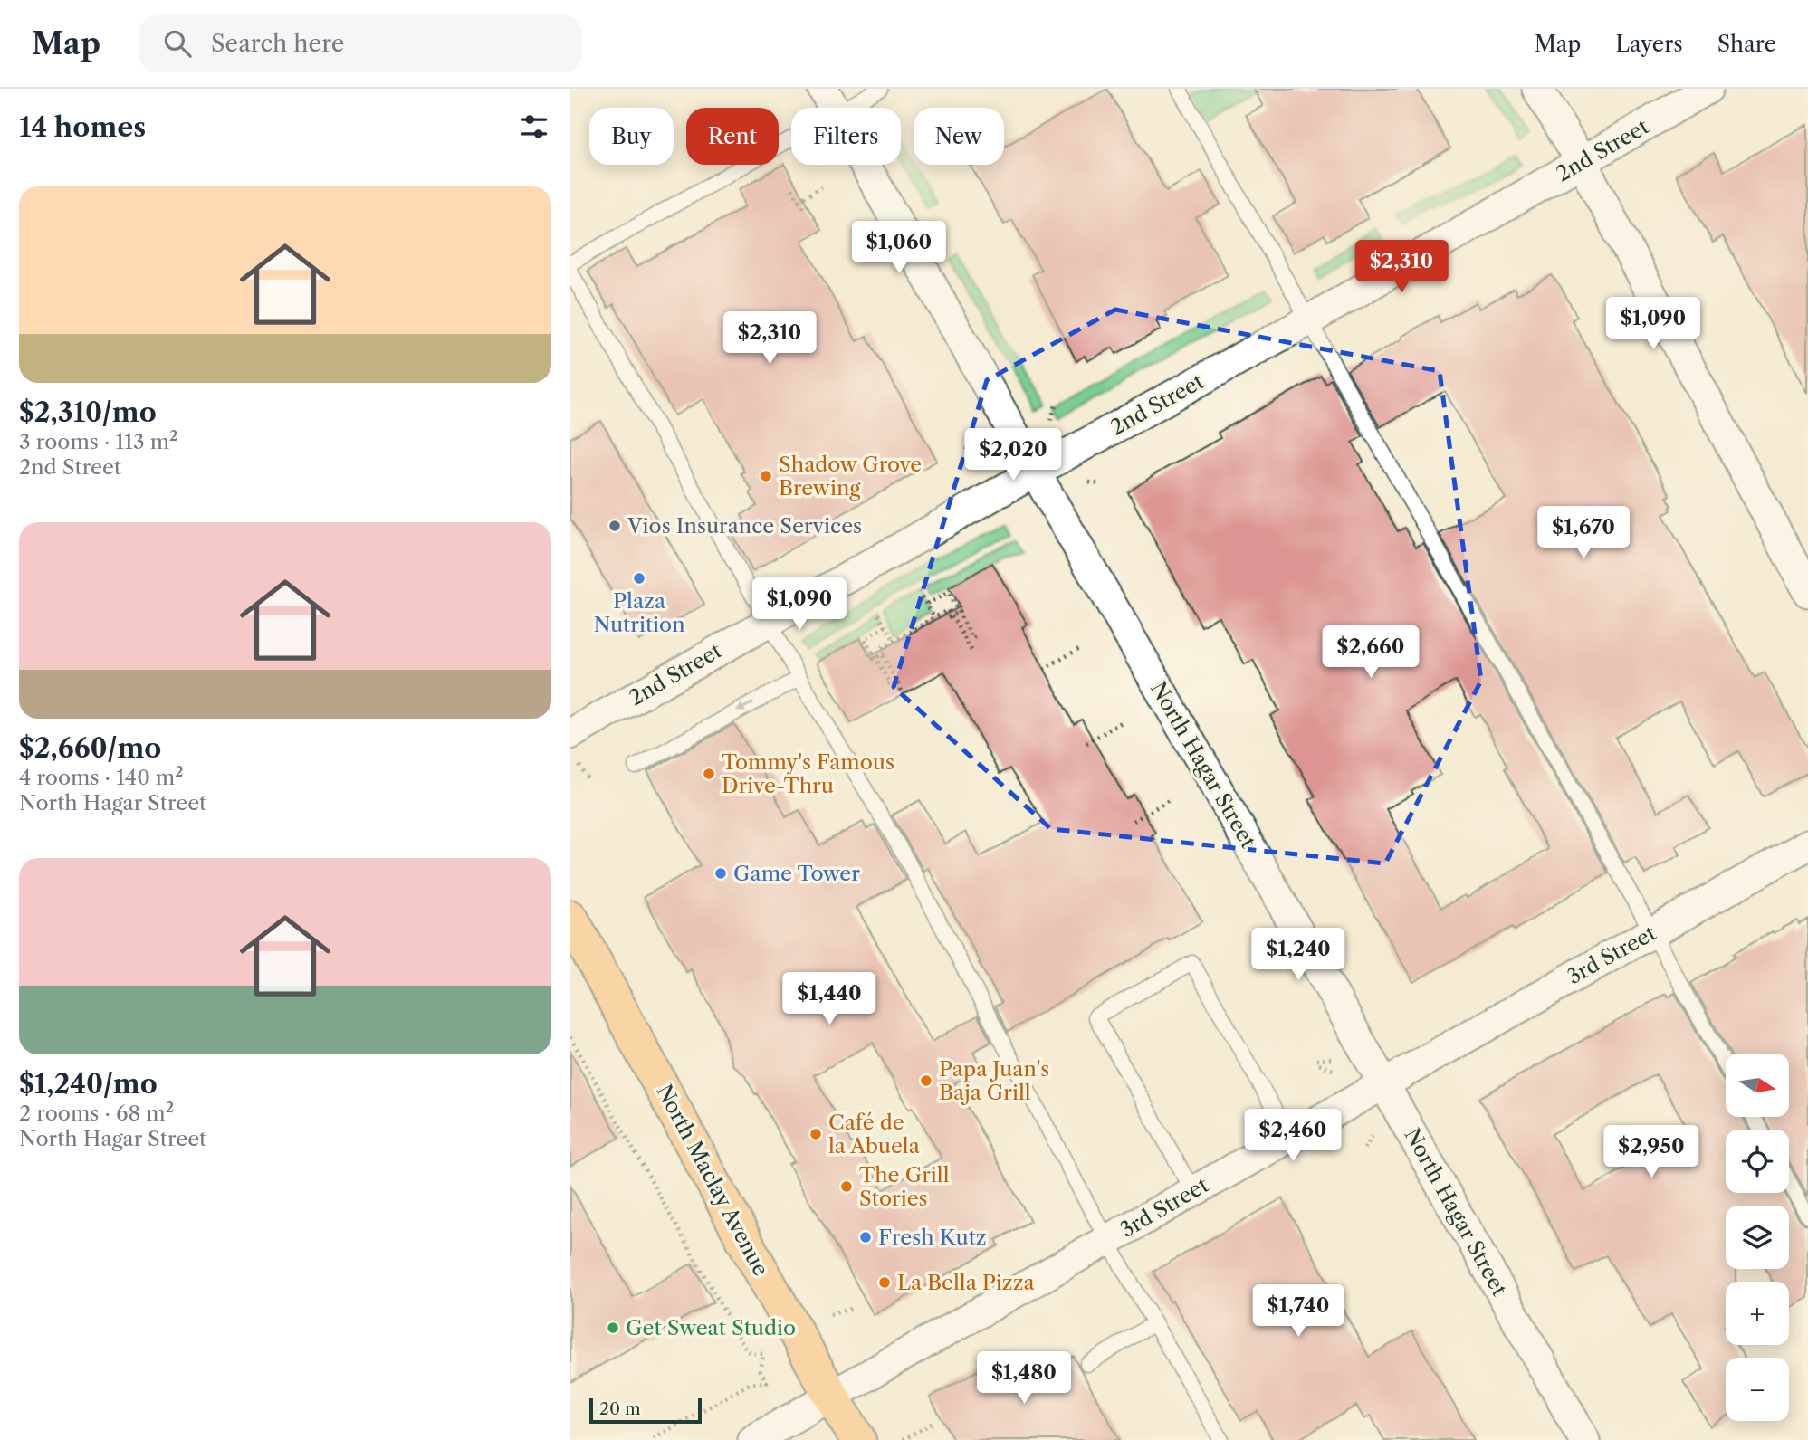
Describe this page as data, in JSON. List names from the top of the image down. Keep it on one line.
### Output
{"streets":{"main road":["North Maclay Avenue"],"street":["2nd Street","North Hagar Street","3rd Street"]},"crossings":[["2nd Street","North Hagar Street"],["North Hagar Street","3rd Street"],["3rd Street","North Maclay Avenue"]],"places":["Shadow Grove Brewing","Vios Insurance Services","Plaza Nutrition","Tommy's Famous Drive-Thru","Game Tower","Papa Juan's Baja Grill","Café de la Abuela","The Grill Stories","Fresh Kutz","La Bella Pizza","Get Sweat Studio"],"scale_bar":"20 m","north":"right","page":{"header":"Map","search":"Search here","nav":["Map","Layers","Share"],"heading":"14 homes","chip":["Buy","Rent","Filters","New"],"list":[{"name":"$2,310/mo","note":"3 rooms · 113 m² · 2nd Street"},{"name":"$2,660/mo","note":"4 rooms · 140 m² · North Hagar Street"},{"name":"$1,240/mo","note":"2 rooms · 68 m² · North Hagar Street"}],"price":["$1,060","$2,310","$1,090","$2,310","$2,020","$1,670","$1,090","$2,660","$1,240","$1,440","$2,460","$2,950","$1,740","$1,480"],"map_buttons":["+","−"],"scale":"20 m"}}
